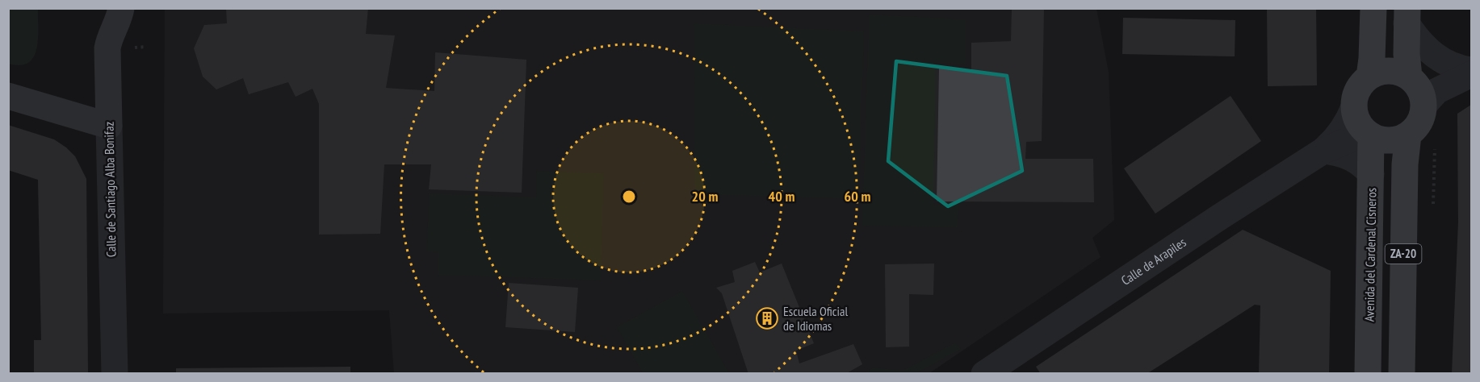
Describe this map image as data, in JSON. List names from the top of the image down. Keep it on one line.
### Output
{"streets":{"highway":["ZA-20","Avenida del Cardenal Cisneros"],"main road":["Calle de Santiago Alba Bonifaz"],"street":["Calle de Arapiles"]},"crossings":[["ZA-20","Avenida del Cardenal Cisneros"],["ZA-20","Calle de Arapiles"],["Avenida del Cardenal Cisneros","Calle de Arapiles"]],"places":{"building":["Escuela Oficial de Idiomas"]},"rings":["20 m","40 m","60 m"]}
